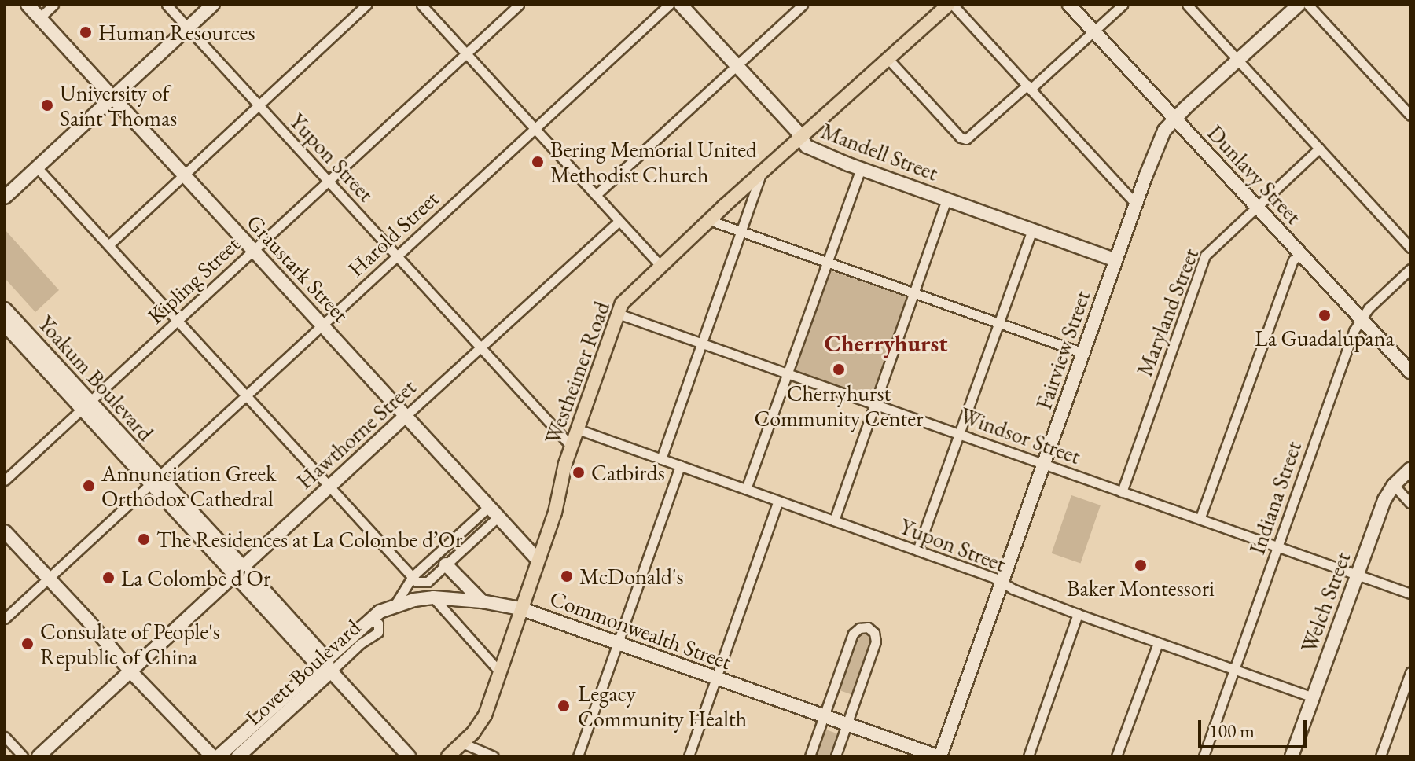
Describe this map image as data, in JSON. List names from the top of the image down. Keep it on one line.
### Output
{"streets":{"main road":["Westheimer Road"],"street":["Mandell Street","Yupon Street","Dunlavy Street","Harold Street","Graustark Street","Kipling Street","Maryland Street","Fairview Street","Yoakum Boulevard","Hawthorne Street","Windsor Street","Indiana Street","Welch Street","Commonwealth Street","Lovett Boulevard"]},"crossings":[["Mandell Street","Fairview Street"],["Mandell Street","Westheimer Road"],["Yupon Street","Harold Street"],["Yupon Street","Kipling Street"],["Yupon Street","Fairview Street"],["Yupon Street","Westheimer Road"],["Yupon Street","Hawthorne Street"],["Yupon Street","Indiana Street"],["Yupon Street","Welch Street"],["Dunlavy Street","Maryland Street"],["Dunlavy Street","Fairview Street"],["Dunlavy Street","Indiana Street"],["Harold Street","Graustark Street"],["Harold Street","Yoakum Boulevard"],["Graustark Street","Kipling Street"],["Graustark Street","Westheimer Road"],["Graustark Street","Hawthorne Street"],["Graustark Street","Lovett Boulevard"],["Kipling Street","Yoakum Boulevard"],["Maryland Street","Windsor Street"],["Fairview Street","Windsor Street"],["Fairview Street","Commonwealth Street"],["Westheimer Road","Windsor Street"],["Westheimer Road","Commonwealth Street"],["Yoakum Boulevard","Hawthorne Street"],["Yoakum Boulevard","Lovett Boulevard"],["Windsor Street","Indiana Street"],["Windsor Street","Welch Street"],["Commonwealth Street","Lovett Boulevard"]],"districts":["Cherryhurst"],"places":["Human Resources","University of Saint Thomas","Bering Memorial United Methodist Church","La Guadalupana","Cherryhurst Community Center","Catbirds","Annunciation Greek Orthodox Cathedral","The Residences at La Colombe d’Or","Baker Montessori","McDonald's","La Colombe d'Or","Consulate of People's Republic of China","Legacy Community Health"],"scale_bar":"100 m"}
